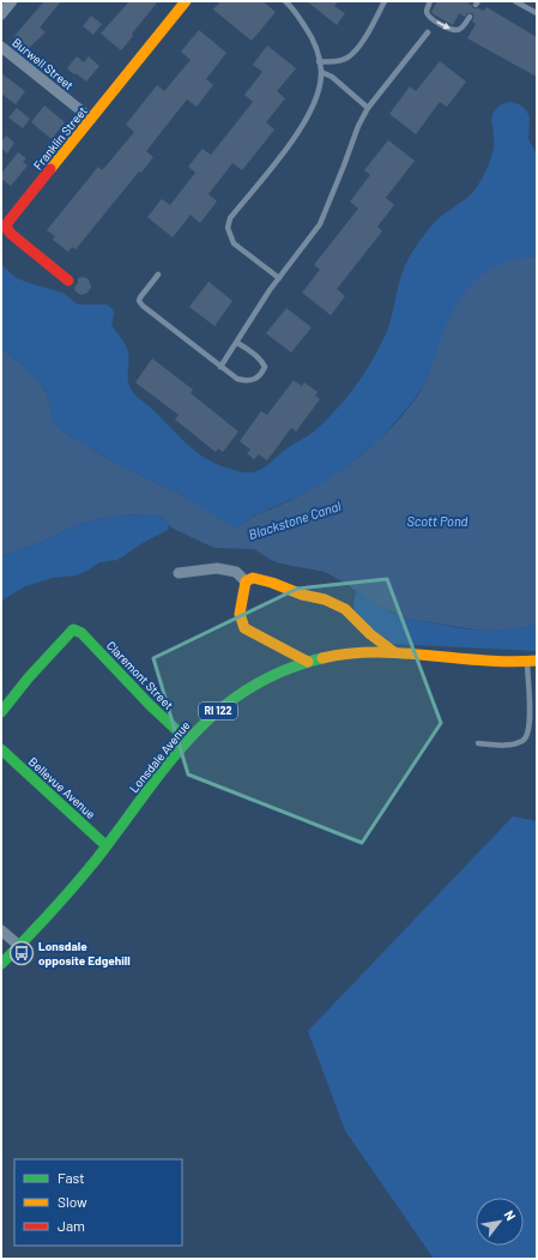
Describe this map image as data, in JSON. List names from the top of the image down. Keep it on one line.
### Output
{"streets":{"street":["Burwell Street","Franklin Street","Claremont Street","RI 122","Lonsdale Avenue","Bellevue Avenue"]},"crossings":[["Burwell Street","Franklin Street"],["Claremont Street","Lonsdale Avenue"],["Lonsdale Avenue","Bellevue Avenue"]],"water":["Blackstone Canal","Scott Pond"],"places":{"bus stop":["Lonsdale opposite Edgehill"]},"legend":["Fast","Slow","Jam"],"north":"top right"}
